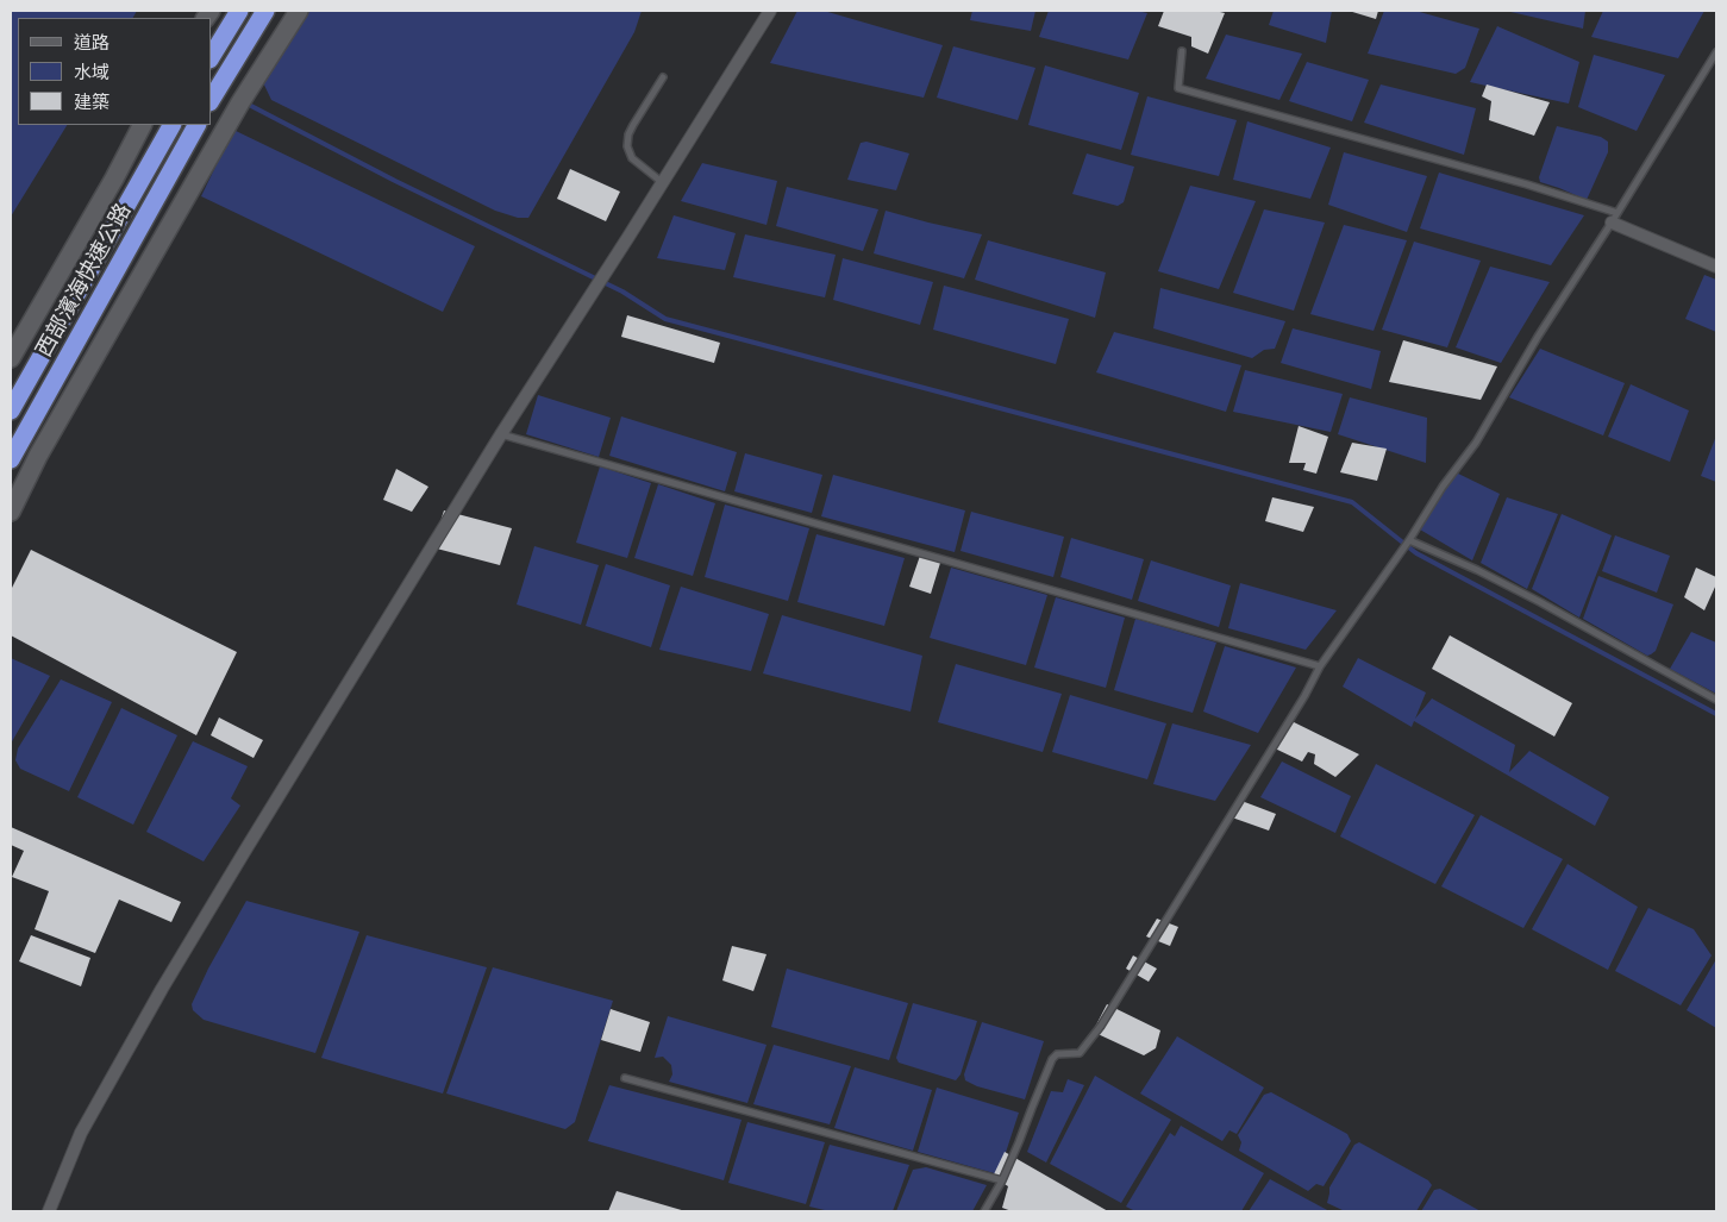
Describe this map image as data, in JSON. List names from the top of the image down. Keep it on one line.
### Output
{"streets":{"highway":["西部濱海快速公路"]},"legend":["道路","水域","建築"]}
